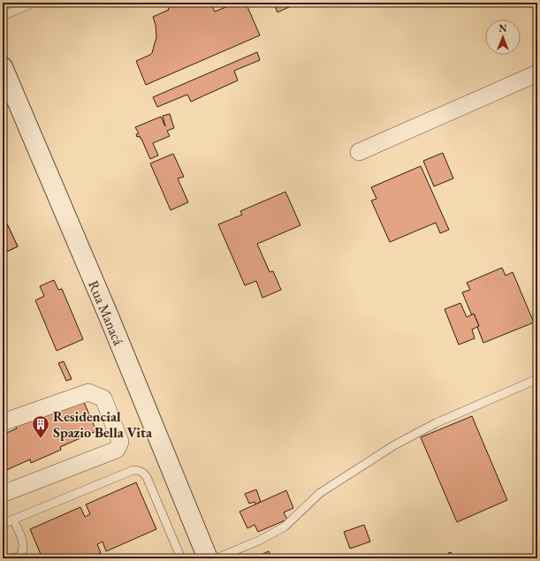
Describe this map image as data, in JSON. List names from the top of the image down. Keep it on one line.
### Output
{"streets":{"street":["Rua Manacá"]},"places":{"building":["Residencial Spazio Bella Vita"]},"north":"top"}
